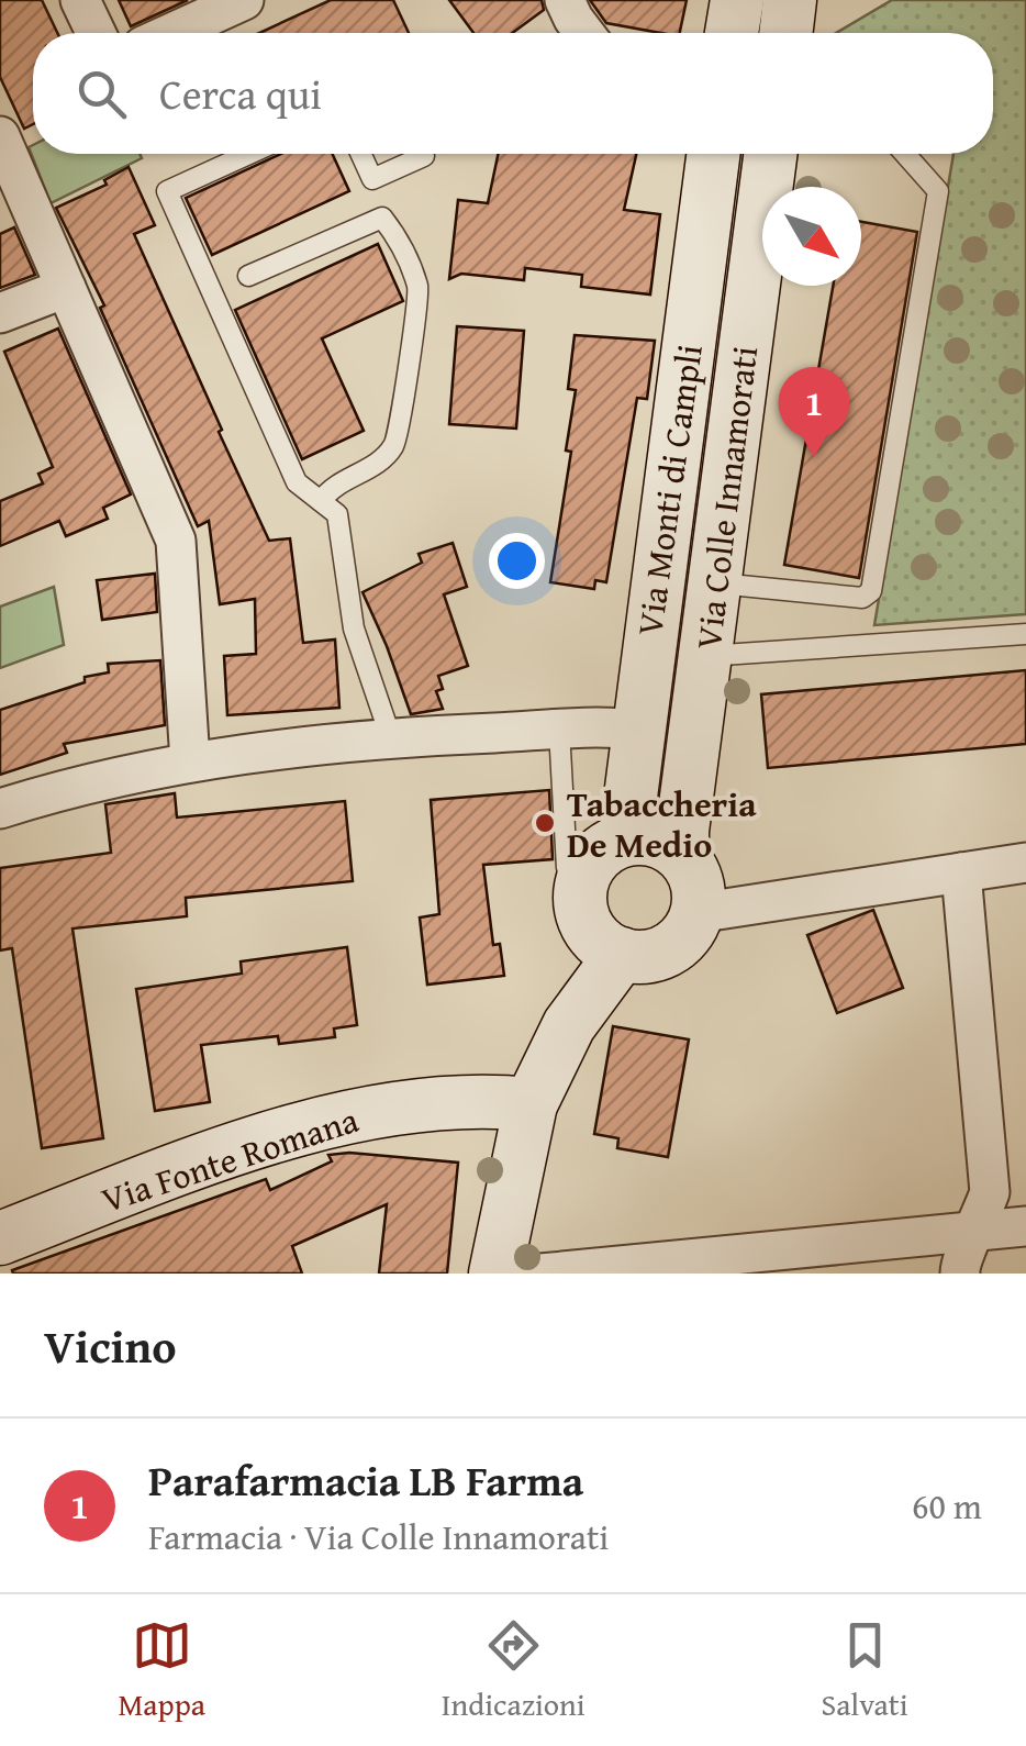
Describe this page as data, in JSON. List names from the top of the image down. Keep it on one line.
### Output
{"streets":{"street":["Via Monti di Campli","Via Colle Innamorati","Via Fonte Romana"]},"crossings":[["Via Monti di Campli","Via Colle Innamorati"]],"places":["Tabaccheria De Medio"],"north":"bottom right","page":{"search":"Cerca qui","pins":"1","heading":"Vicino","list":[{"mark":"1","name":"Parafarmacia LB Farma","note":"Farmacia · Via Colle Innamorati","value":"60 m"}],"nav":["Mappa","Indicazioni","Salvati"]}}
